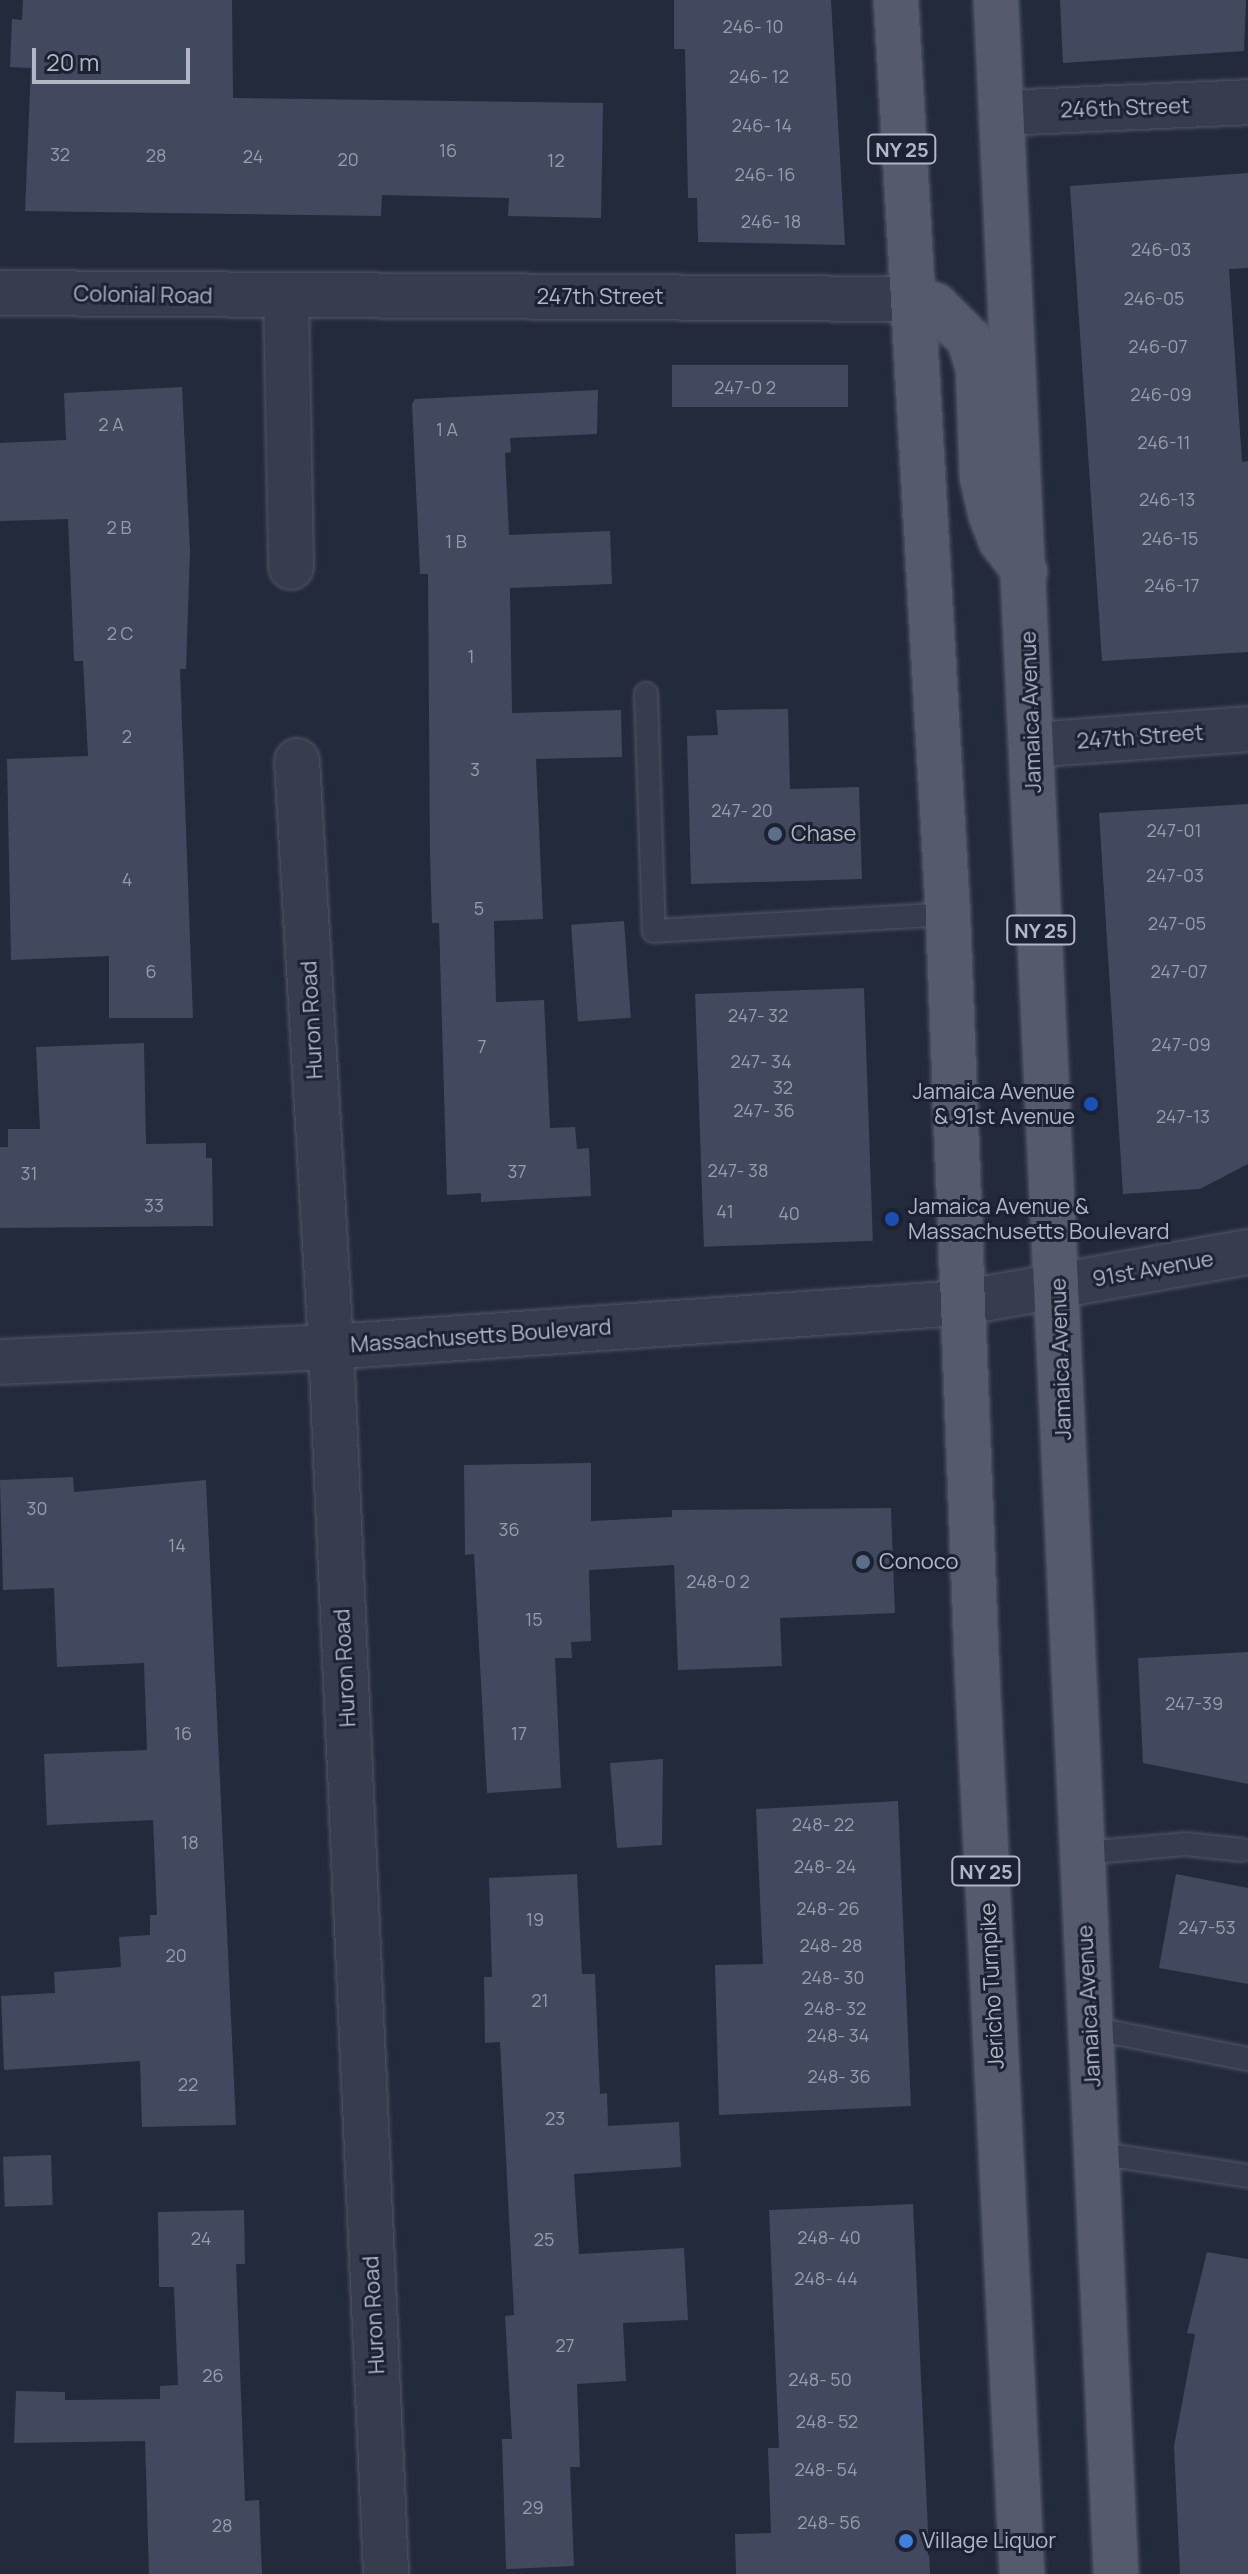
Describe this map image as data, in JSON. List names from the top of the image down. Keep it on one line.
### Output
{"streets":{"main road":["NY 25","Jamaica Avenue","Jericho Turnpike"],"street":["246th Street","Colonial Road","247th Street","Huron Road","91st Avenue","Massachusetts Boulevard"]},"crossings":[["246th Street","Jamaica Avenue"],["NY 25","247th Street"],["NY 25","91st Avenue"],["NY 25","Massachusetts Boulevard"],["NY 25","Jericho Turnpike"],["Colonial Road","247th Street"],["247th Street","Jamaica Avenue"],["Jamaica Avenue","91st Avenue"],["Huron Road","Massachusetts Boulevard"],["91st Avenue","Massachusetts Boulevard"],["91st Avenue","Jericho Turnpike"],["Massachusetts Boulevard","Jericho Turnpike"]],"places":["Chase","Jamaica Avenue & 91st Avenue","Jamaica Avenue & Massachusetts Boulevard","Conoco","Village Liquor"],"house_numbers":["246- 10","246- 12","246- 14","16","32","28","24","20","12","246- 16","246- 18","246-03","246-05","246-07","247-0 2","246-09","2 A","1 A","246-11","246-13","2 B","246-15","1 B","246-17","2 C","1","2","3","247- 20","247-01","247-03","4","5","247-05","6","247-07","247- 32","247-09","7","247- 34","32","247- 36","247-13","247- 38","37","31","33","41","40","30","36","14","248-0 2","15","247-39","16","17","248- 22","18","248- 24","248- 26","19","247-53","248- 28","20","248- 30","21","248- 32","248- 34","248- 36","22","23","248- 40","24","25","248- 44","27","26","248- 50","248- 52","248- 54","29","248- 56","28"],"scale_bar":"20 m"}
